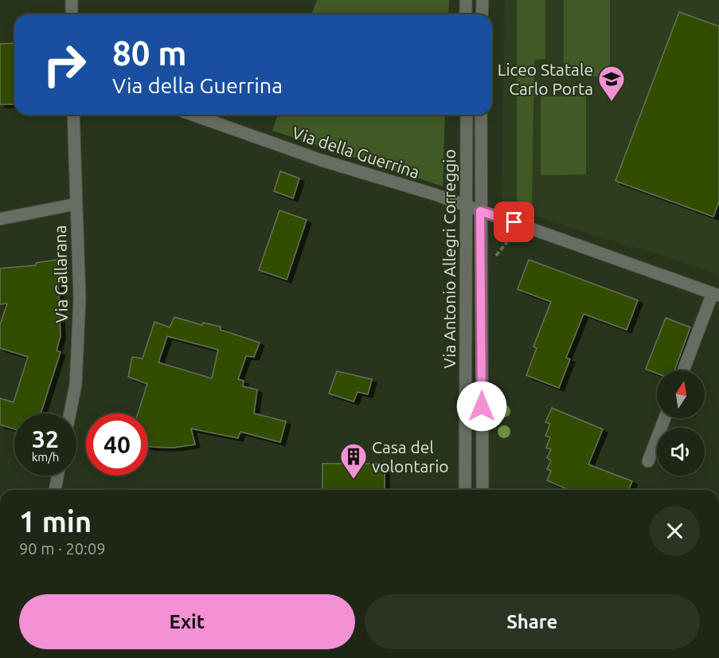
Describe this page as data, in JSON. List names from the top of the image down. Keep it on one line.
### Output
{"streets":{"street":["Via della Guerrina","Via Antonio Allegri Correggio","Via Gallarana"]},"crossings":[["Via della Guerrina","Via Antonio Allegri Correggio"]],"places":{"school or university":["Liceo Statale Carlo Porta"],"building":["Casa del volontario"]},"north":"top","page":{"turn":["80 m","Via della Guerrina"],"speed":"32 km/h","limit":"40","heading":["1 min","90 m · 20:09"],"buttons":["Exit","Share"]}}
